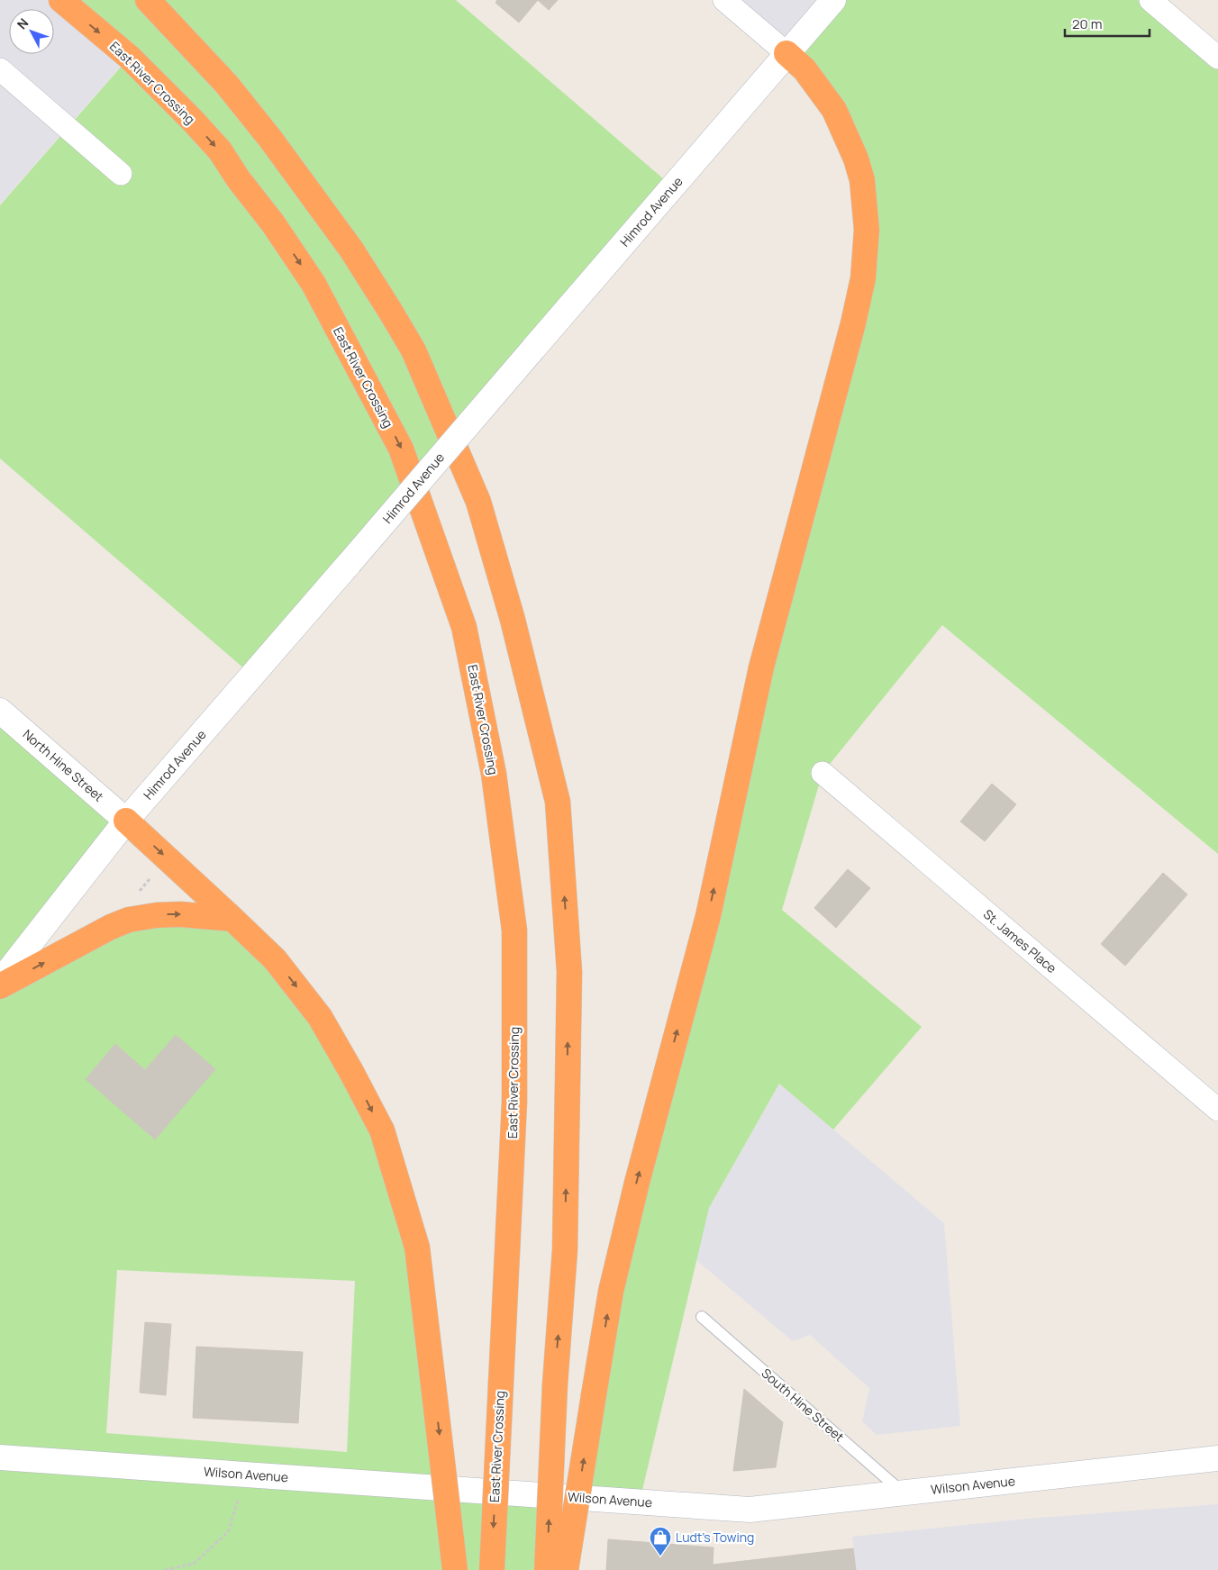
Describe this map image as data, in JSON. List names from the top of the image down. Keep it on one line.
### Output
{"streets":{"highway":["East River Crossing"],"main road":["Himrod Avenue","North Hine Street","Wilson Avenue"],"street":["St. James Place"],"lane":["South Hine Street"]},"crossings":[["Himrod Avenue","North Hine Street"],["South Hine Street","Wilson Avenue"]],"places":{"shop":["Ludt's Towing"]},"scale_bar":"20 m","north":"top left"}
